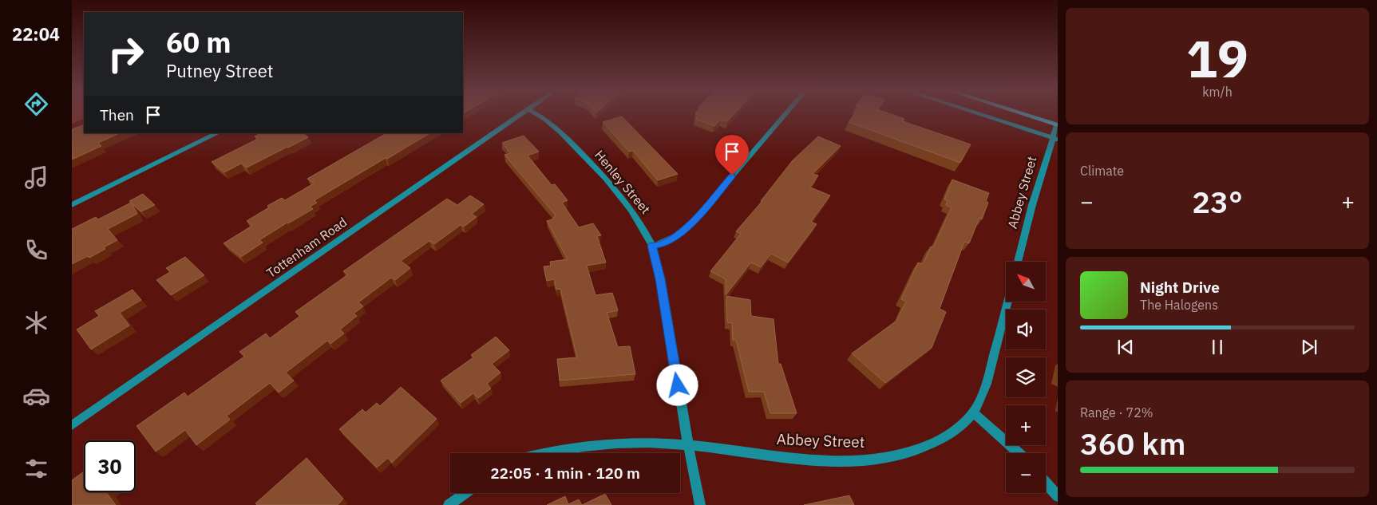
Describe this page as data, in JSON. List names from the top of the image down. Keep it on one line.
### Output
{"streets":{"street":["Henley Street","Abbey Street","Tottenham Road"]},"crossings":[["Henley Street","Abbey Street"]],"north":"top left","page":{"tabs":"22:04","tile":[["19","km/h"],"Climate",["Range · 72%","360 km"]],"turn":["60 m","Putney Street"],"then":"Then","heat":["−","23°","+"],"map_buttons":["+","−"],"song":["Night Drive","The Halogens"],"limit":"30","trip":"22:05 · 1 min · 120 m"}}
